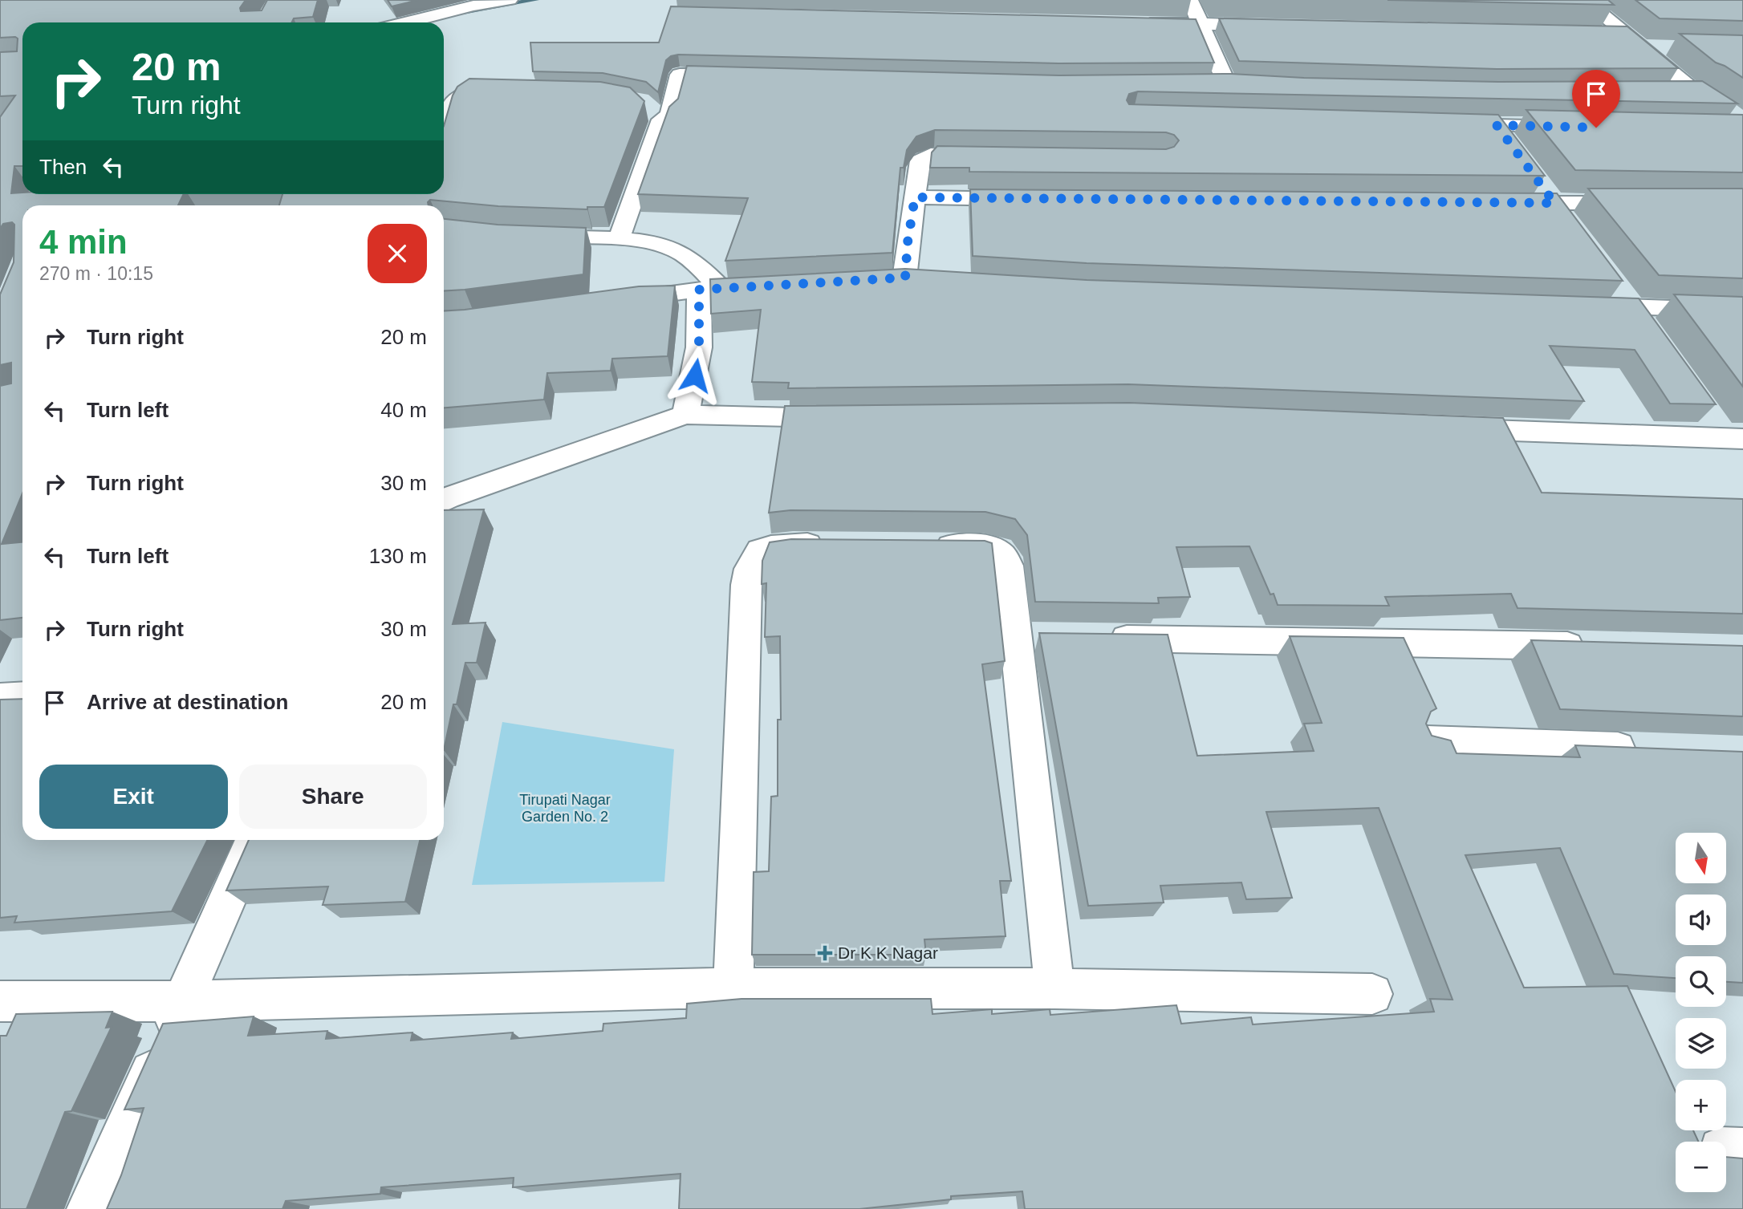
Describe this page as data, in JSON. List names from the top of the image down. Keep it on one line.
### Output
{"parks":["Tirupati Nagar Garden No. 2"],"places":{"health":["Dr K K Nagar"]},"north":"bottom","page":{"turn":["20 m","Turn right"],"then":"Then","heading":["4 min","270 m · 10:15"],"list":[{"name":"Turn right","value":"20 m"},{"name":"Turn left","value":"40 m"},{"name":"Turn right","value":"30 m"},{"name":"Turn left","value":"130 m"},{"name":"Turn right","value":"30 m"},{"name":"Arrive at destination","value":"20 m"}],"buttons":["Exit","Share"],"map_buttons":["+","−"]}}
